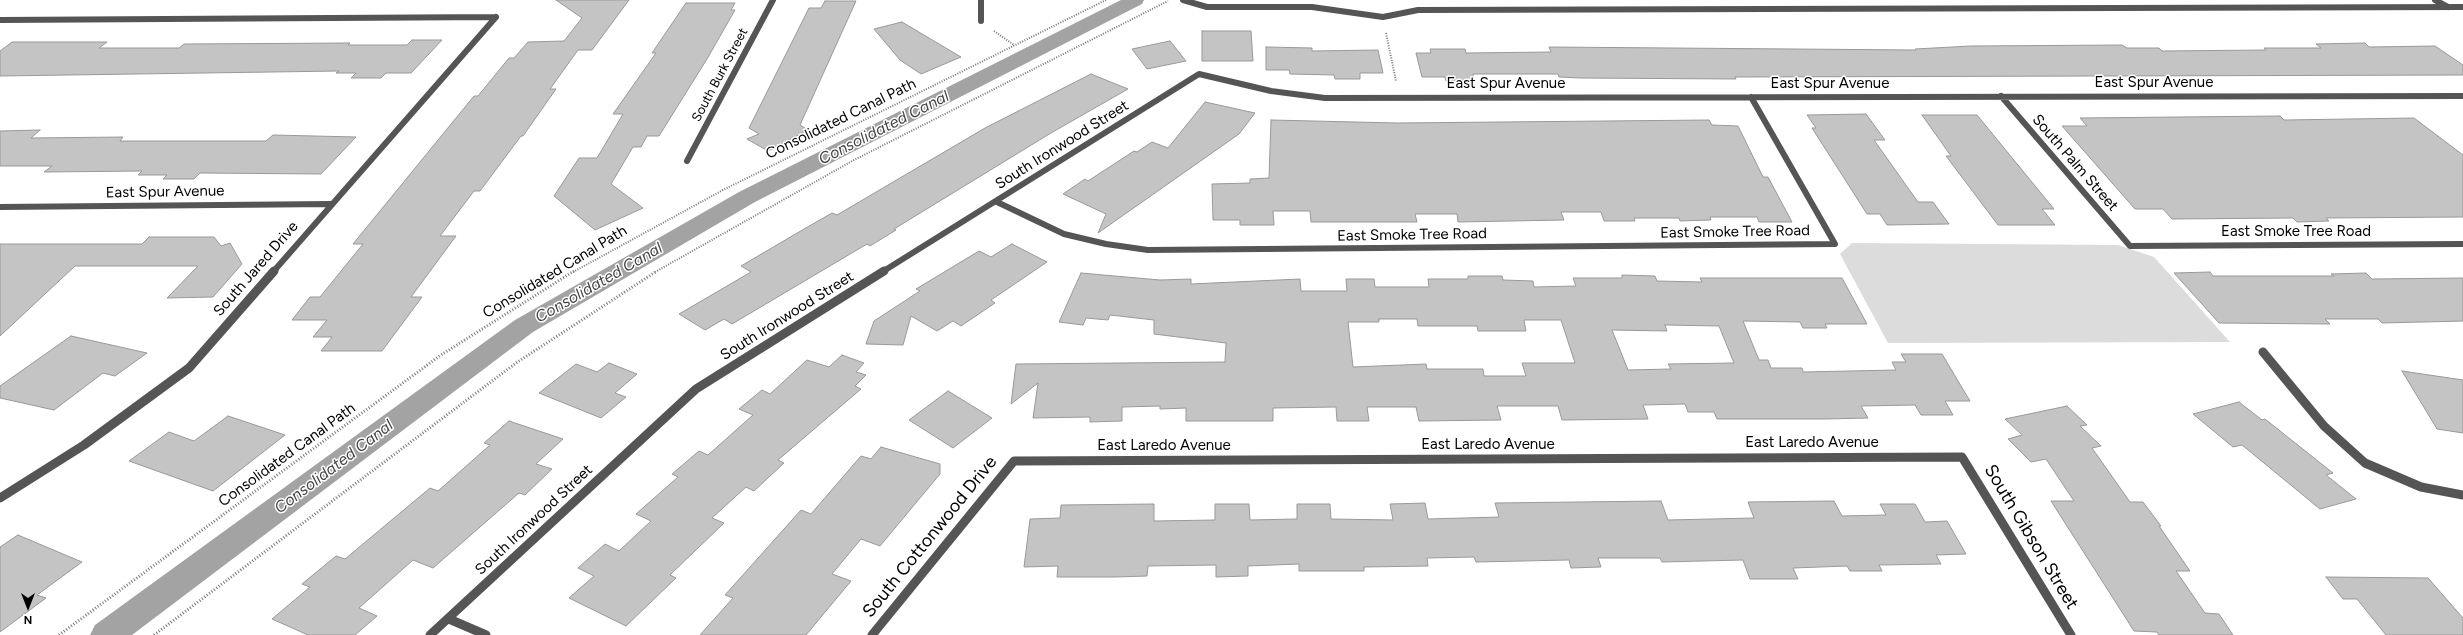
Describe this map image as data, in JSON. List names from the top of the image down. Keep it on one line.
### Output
{"streets":{"street":["South Burk Street","East Spur Avenue","South Ironwood Street","South Palm Street","East Smoke Tree Road","South Jared Drive","East Laredo Avenue","South Cottonwood Drive","South Gibson Street"],"path":["Consolidated Canal Path"]},"crossings":[["East Spur Avenue","South Ironwood Street"],["East Spur Avenue","South Palm Street"],["East Spur Avenue","East Smoke Tree Road"],["East Spur Avenue","South Jared Drive"],["South Ironwood Street","East Smoke Tree Road"],["South Palm Street","East Smoke Tree Road"],["East Laredo Avenue","South Cottonwood Drive"],["East Laredo Avenue","South Gibson Street"]],"water":["Consolidated Canal"],"north":"bottom"}
